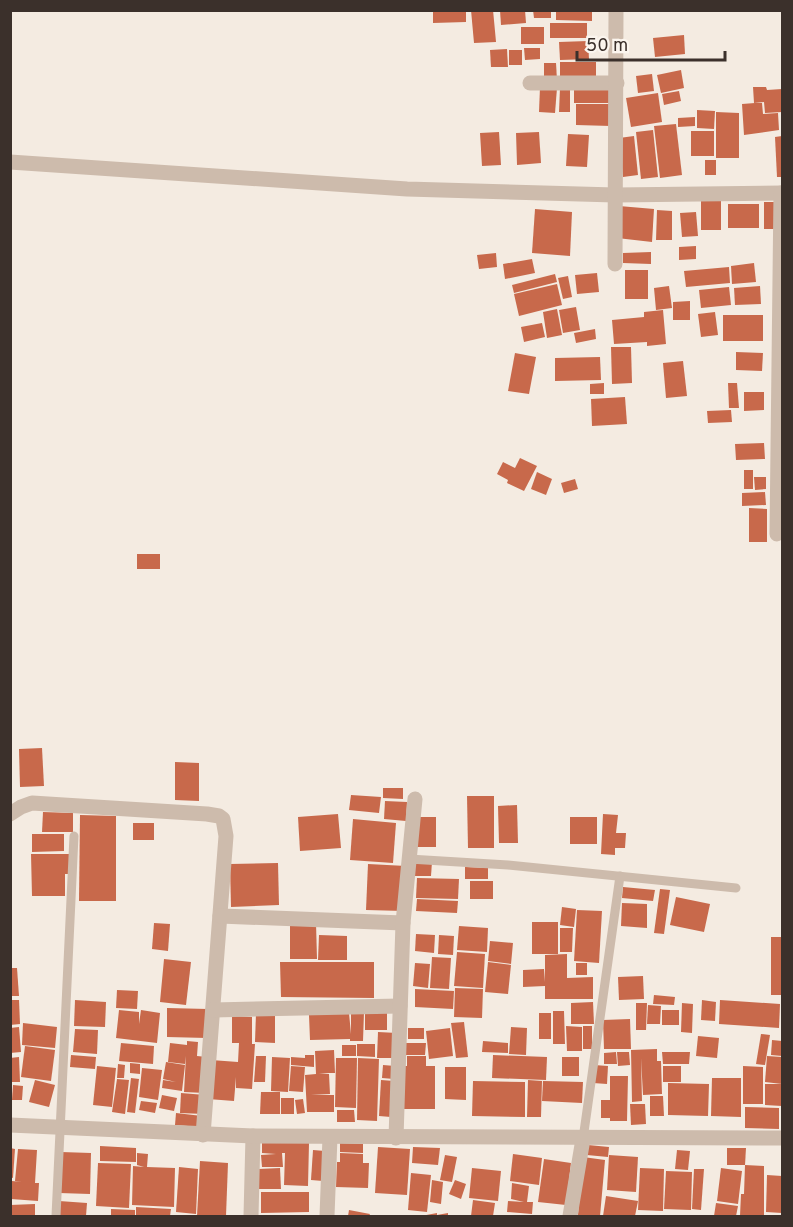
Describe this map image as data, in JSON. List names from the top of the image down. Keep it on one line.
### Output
{"scale_bar":"50 m"}
